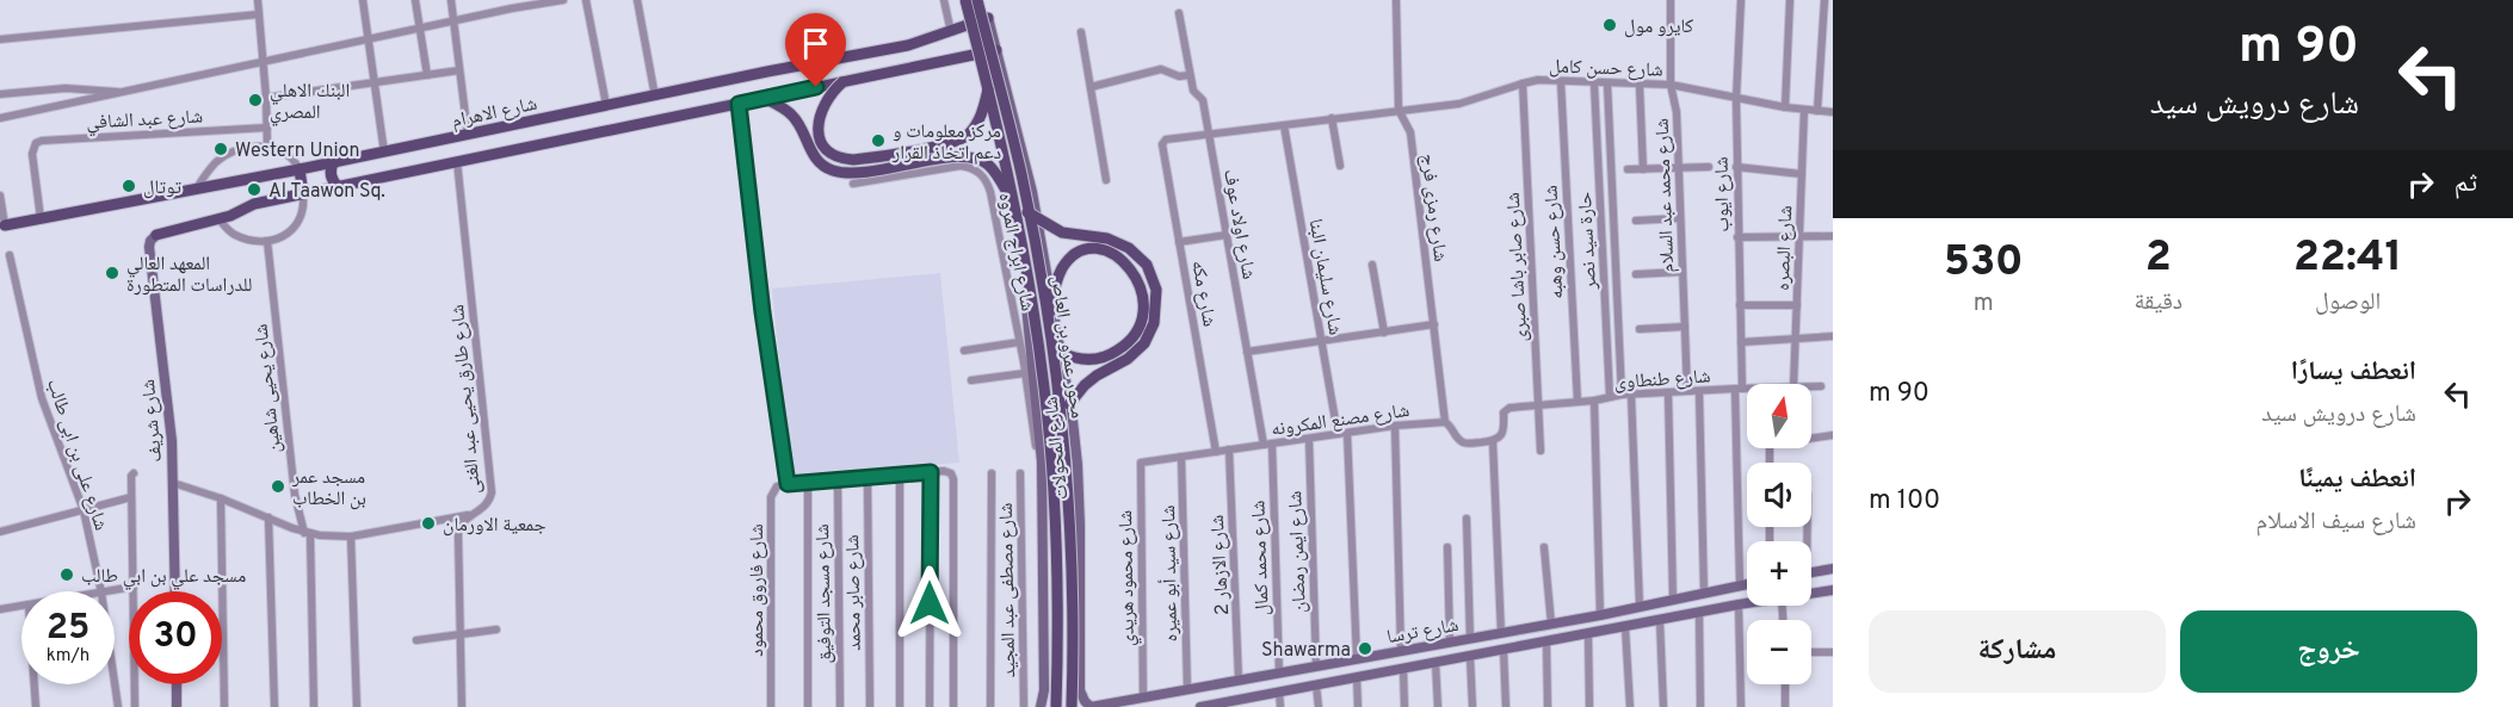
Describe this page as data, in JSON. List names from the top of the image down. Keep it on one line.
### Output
{"streets":{"main road":["شارع الاهرام","محور عمرو بن العاص"],"street":["شارع حسن كامل","شارع عبد الشافي","شارع ايوب","شارع محمد عبد السلام","شارع رمزى فرج","شارع اولاد عوف","حارة سيد نصر","شارع حسن وهبه","شارع البصره","شارع ابراج المروه","شارع صابر باشا صبرى","شارع سليمان البنا","شارع مكه","شارع طنطاوى","شارع يحيى شاهين","شارع طارق يحيى عبد الغنى","شارع مصنع المكرونه","شارع شريف","شارع المحولات","شارع على بن ابى طالب","شارع ايمن رمضان","شارع محمد كمال","شارع الازهار 2","شارع سيد أبو عميره","شارع محمود هريدي","شارع فاروق محمود","شارع مصطفى عبد المجيد","شارع صابر محمد","شارع مسجد التوفيق","شارع ترسا"]},"crossings":[["شارع حسن كامل","شارع ايوب"],["شارع حسن كامل","شارع محمد عبد السلام"],["شارع حسن كامل","شارع رمزى فرج"],["شارع حسن كامل","شارع اولاد عوف"],["شارع حسن كامل","حارة سيد نصر"],["شارع حسن كامل","شارع حسن وهبه"],["شارع حسن كامل","شارع البصره"],["شارع حسن كامل","شارع صابر باشا صبرى"],["شارع حسن كامل","شارع سليمان البنا"],["شارع حسن كامل","شارع مكه"],["شارع الاهرام","شارع عبد الشافي"],["شارع الاهرام","شارع المحولات"],["شارع ايوب","شارع طنطاوى"],["شارع ايوب","شارع ترسا"],["شارع محمد عبد السلام","شارع طنطاوى"],["شارع رمزى فرج","شارع مصنع المكرونه"],["شارع اولاد عوف","شارع مصنع المكرونه"],["شارع اولاد عوف","شارع محمد كمال"],["حارة سيد نصر","شارع طنطاوى"],["شارع حسن وهبه","شارع طنطاوى"],["شارع ابراج المروه","شارع المحولات"],["شارع صابر باشا صبرى","شارع طنطاوى"],["شارع سليمان البنا","شارع مصنع المكرونه"],["شارع مكه","شارع مصنع المكرونه"],["شارع مصنع المكرونه","شارع ايمن رمضان"],["شارع مصنع المكرونه","شارع محمد كمال"],["شارع مصنع المكرونه","شارع الازهار 2"],["شارع مصنع المكرونه","شارع سيد أبو عميره"],["شارع مصنع المكرونه","شارع محمود هريدي"],["شارع المحولات","شارع ترسا"],["شارع ايمن رمضان","شارع ترسا"],["شارع محمد كمال","شارع ترسا"],["شارع الازهار 2","شارع ترسا"],["شارع سيد أبو عميره","شارع ترسا"],["شارع محمود هريدي","شارع ترسا"]],"places":["كايرو مول","البنك الاهلي المصري","مركز معلومات و دعم اتخاذ القرار","Western Union","توتال","Al Taawon Sq.","المعهد العالي للدراسات المتطورة","مسجد عمر بن الخطاب","جمعية الاورمان","مسجد علي بن ابي طالب","Shawarma"],"north":"top","page":{"turn":["90 m","شارع درويش سيد"],"then":"ثم","eta":["22:41","الوصول","2","دقيقة","530","m"],"list":[{"name":"انعطف يسارًا","note":"شارع درويش سيد","value":"90 m"},{"name":"انعطف يمينًا","note":"شارع سيف الاسلام","value":"100 m"}],"map_buttons":["+","−"],"speed":"25 km/h","limit":"30","buttons":["خروج","مشاركة"]}}
